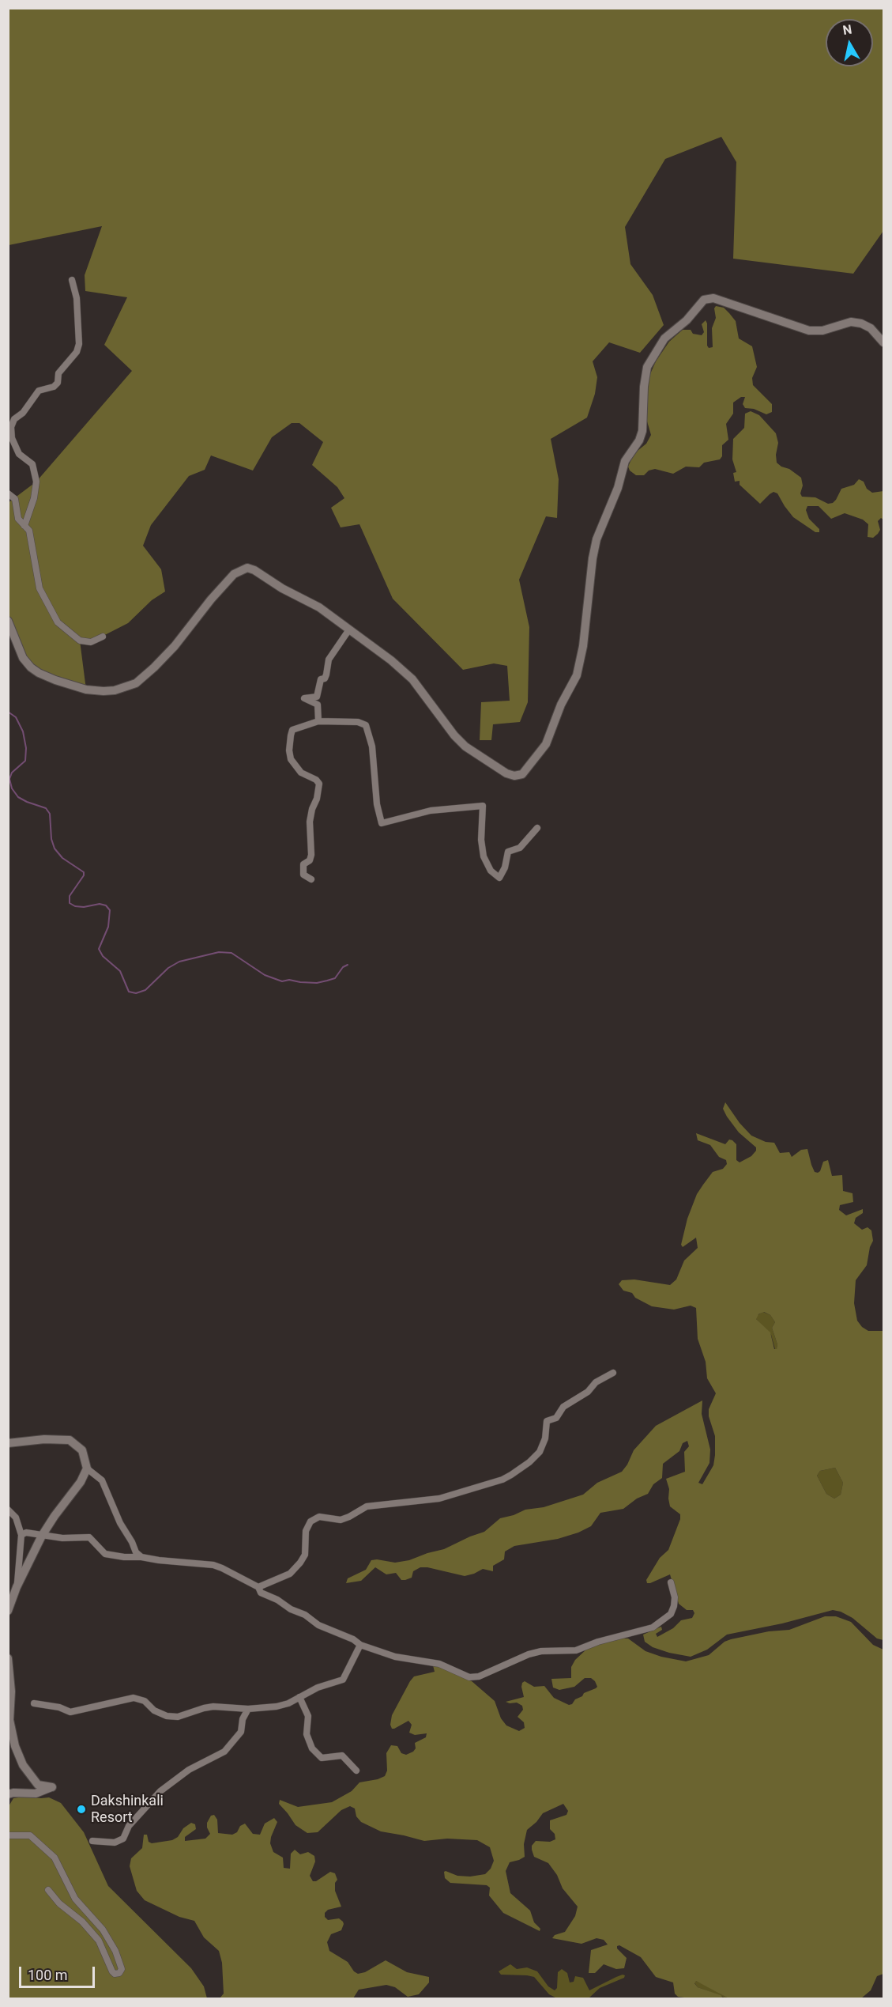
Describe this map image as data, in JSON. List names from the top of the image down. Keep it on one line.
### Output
{"places":["Dakshinkali Resort"],"scale_bar":"100 m","north":"top"}
